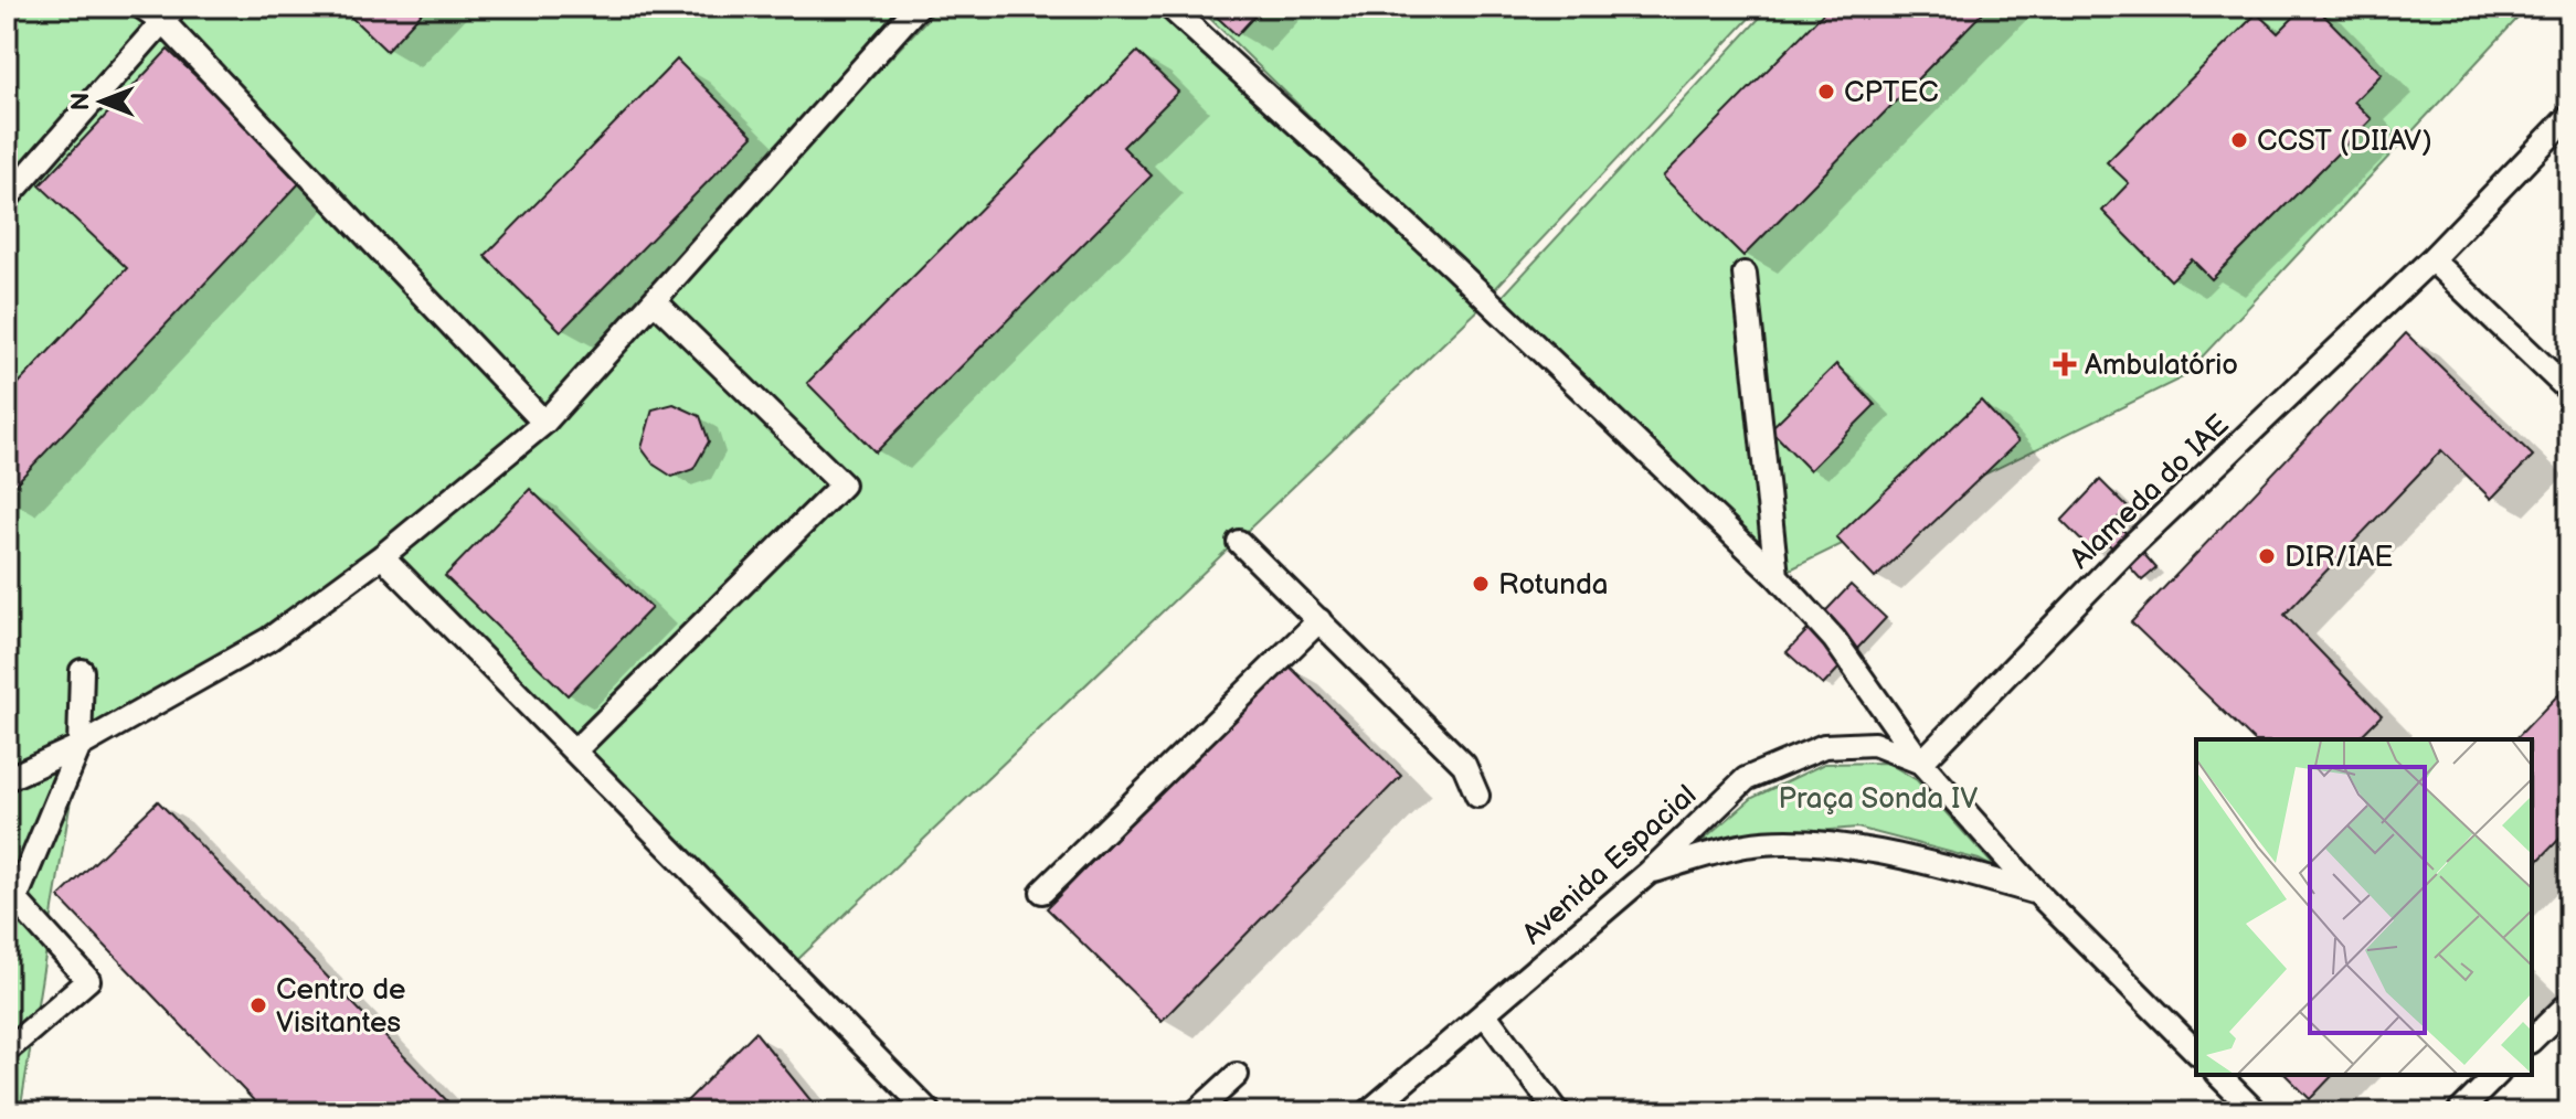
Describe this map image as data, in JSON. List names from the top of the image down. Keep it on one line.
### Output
{"streets":{"lane":["Alameda do IAE","Avenida Espacial"]},"crossings":[["Alameda do IAE","Avenida Espacial"]],"parks":["Praça Sonda IV"],"places":{"other":["CPTEC","CCST (DIIAV)","DIR/IAE","Rotunda","Centro de Visitantes"],"health":["Ambulatório"]},"north":"left"}
